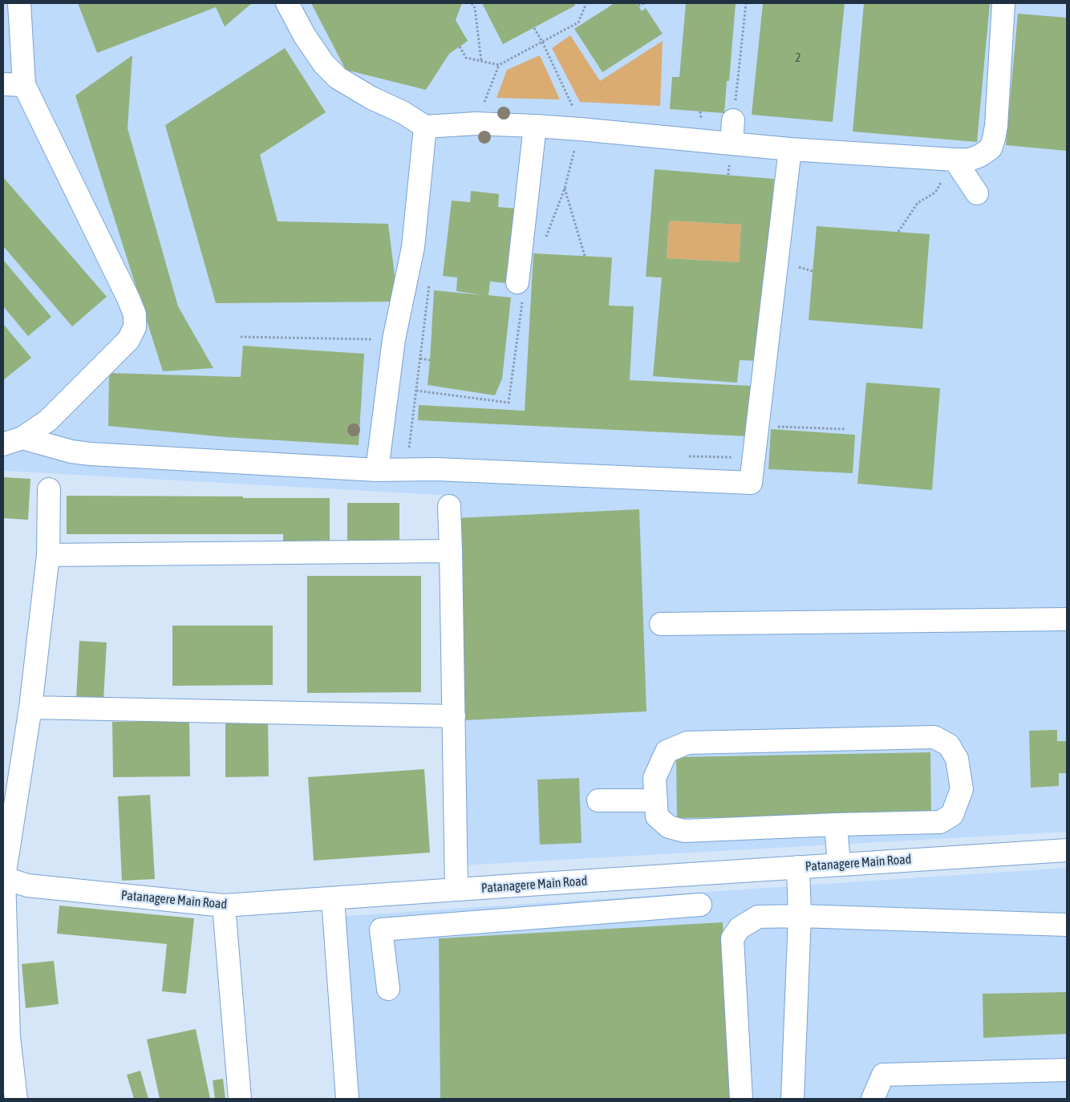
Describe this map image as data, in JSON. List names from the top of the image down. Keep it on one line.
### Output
{"streets":{"street":["Patanagere Main Road"]},"house_numbers":["2"]}
